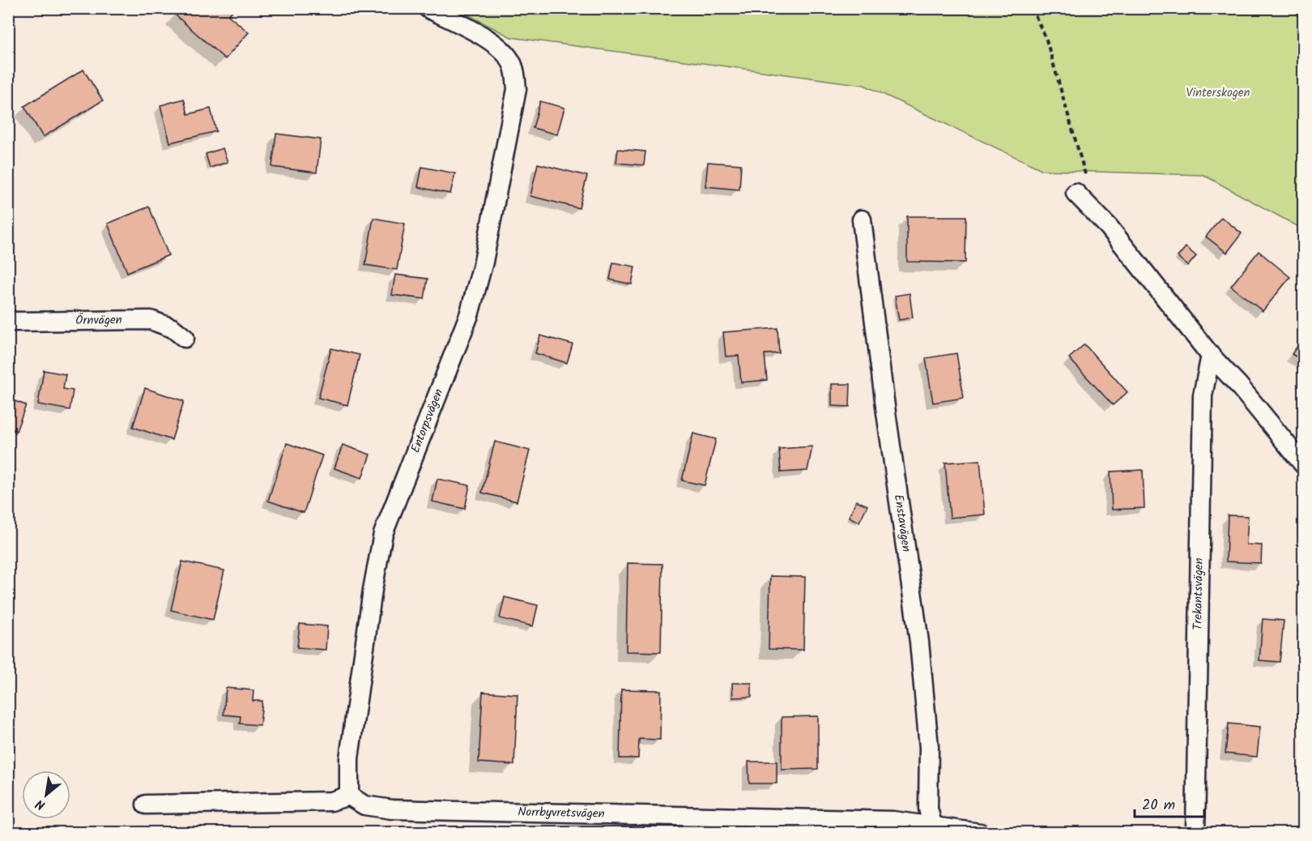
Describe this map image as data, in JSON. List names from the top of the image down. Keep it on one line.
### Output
{"streets":{"street":["Örnvägen","Entorpsvägen","Enstavägen","Trekantsvägen","Norrbyvretsvägen"]},"crossings":[["Entorpsvägen","Norrbyvretsvägen"],["Enstavägen","Norrbyvretsvägen"]],"parks":["Vinterskogen"],"scale_bar":"20 m","north":"bottom left"}
